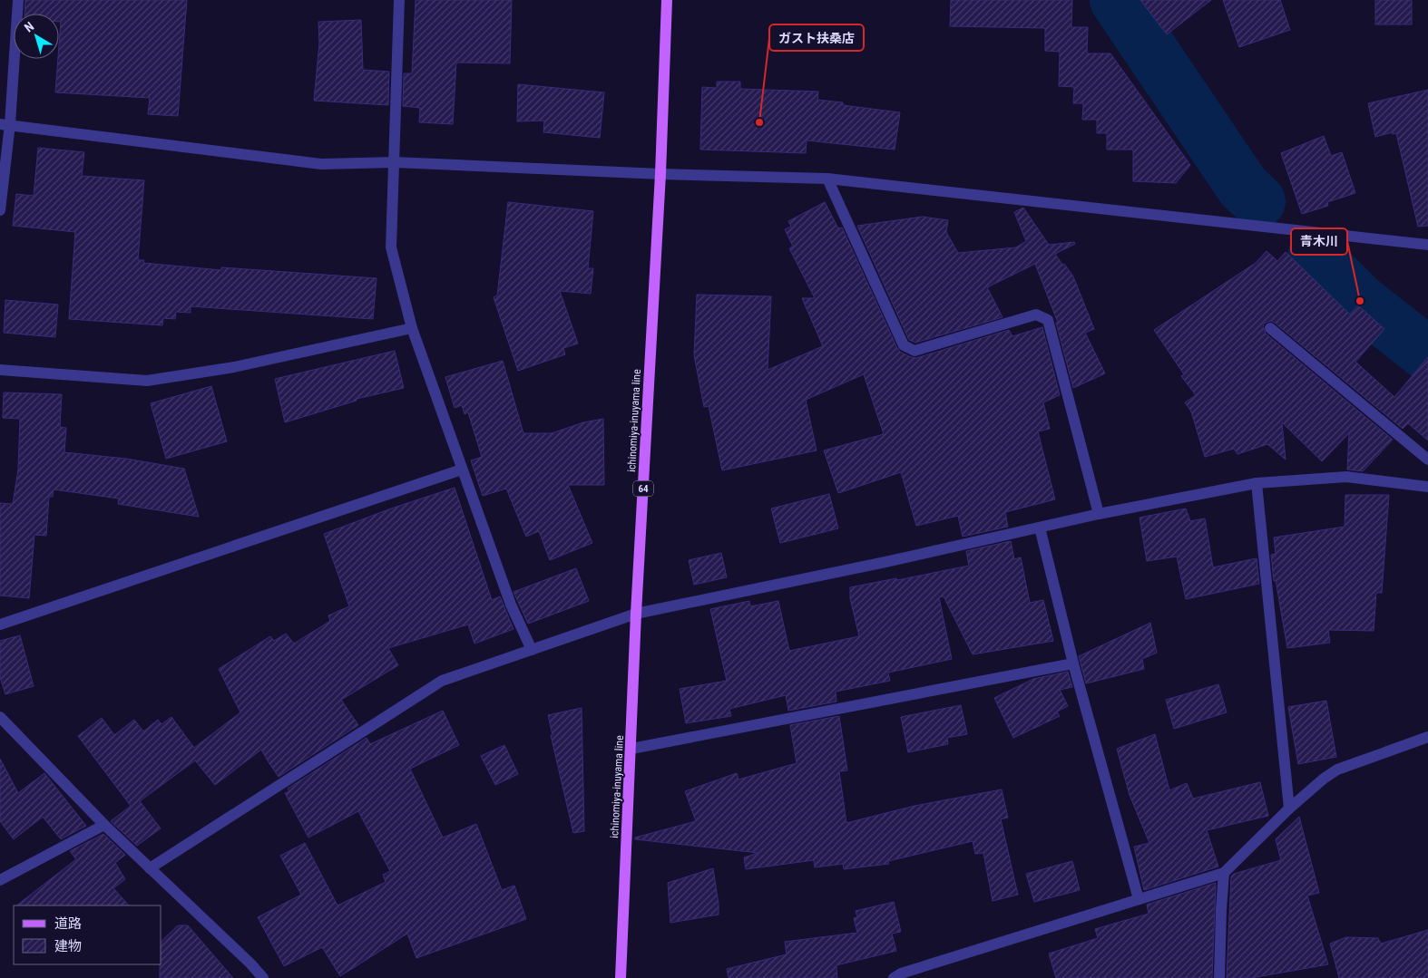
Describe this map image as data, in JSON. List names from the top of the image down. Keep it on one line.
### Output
{"streets":{"main road":["ichinomiya-inuyama line","64"]},"places":["ガスト扶桑店","青木川"],"legend":["道路","建物"],"north":"top left"}
